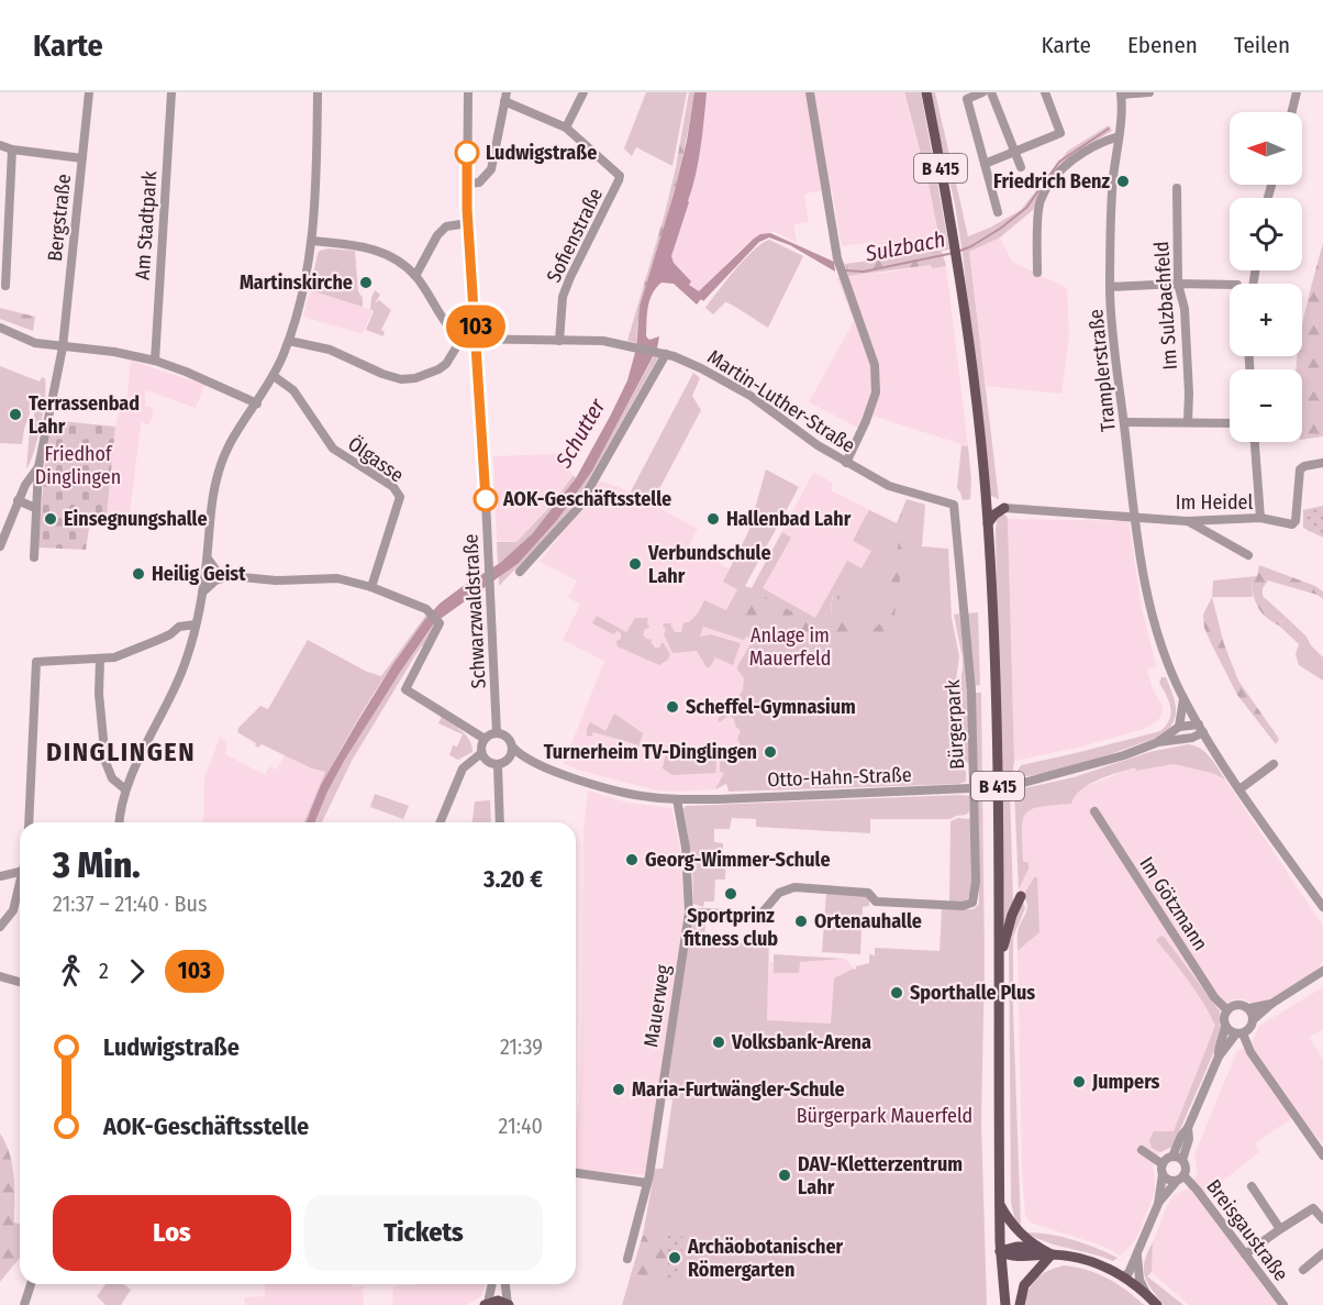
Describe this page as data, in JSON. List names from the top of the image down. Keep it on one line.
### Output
{"streets":{"main road":["B 415"],"street":["Bergstraße","Am Stadtpark","Sofienstraße","Im Sulzbachfeld","Tramplerstraße","Martin-Luther-Straße","Ölgasse","Im Heidel","Schwarzwaldstraße","Bürgerpark","Otto-Hahn-Straße","Im Götzmann","Mauerweg","Breisgaustraße"]},"crossings":[["Sofienstraße","Martin-Luther-Straße"],["Tramplerstraße","Im Heidel"],["Tramplerstraße","Otto-Hahn-Straße"],["Martin-Luther-Straße","Schwarzwaldstraße"],["Martin-Luther-Straße","Bürgerpark"],["Schwarzwaldstraße","Otto-Hahn-Straße"],["Bürgerpark","Mauerweg"],["Otto-Hahn-Straße","Mauerweg"]],"districts":["DINGLINGEN"],"water":["Sulzbach","Schutter"],"parks":["Friedhof Dinglingen","Anlage im Mauerfeld","Bürgerpark Mauerfeld"],"places":["Ludwigstraße","Friedrich Benz","Martinskirche","Terrassenbad Lahr","AOK-Geschäftsstelle","Einsegnungshalle","Hallenbad Lahr","Verbundschule Lahr","Heilig Geist","Scheffel-Gymnasium","Turnerheim TV-Dinglingen","Georg-Wimmer-Schule","Sportprinz fitness club","Ortenauhalle","Sporthalle Plus","Volksbank-Arena","Jumpers","Maria-Furtwängler-Schule","DAV-Kletterzentrum Lahr","Archäobotanischer Römergarten"],"lines":["bus line 103"],"north":"left","page":{"header":"Karte","nav":["Karte","Ebenen","Teilen"],"on_map":"103","map_buttons":["+","−"],"heading":["3 Min.","21:37 – 21:40 · Bus","3.20 €"],"legs":["2","103"],"list":[{"name":"Ludwigstraße","value":"21:39"},{"name":"AOK-Geschäftsstelle","value":"21:40"}],"buttons":["Los","Tickets"]}}
